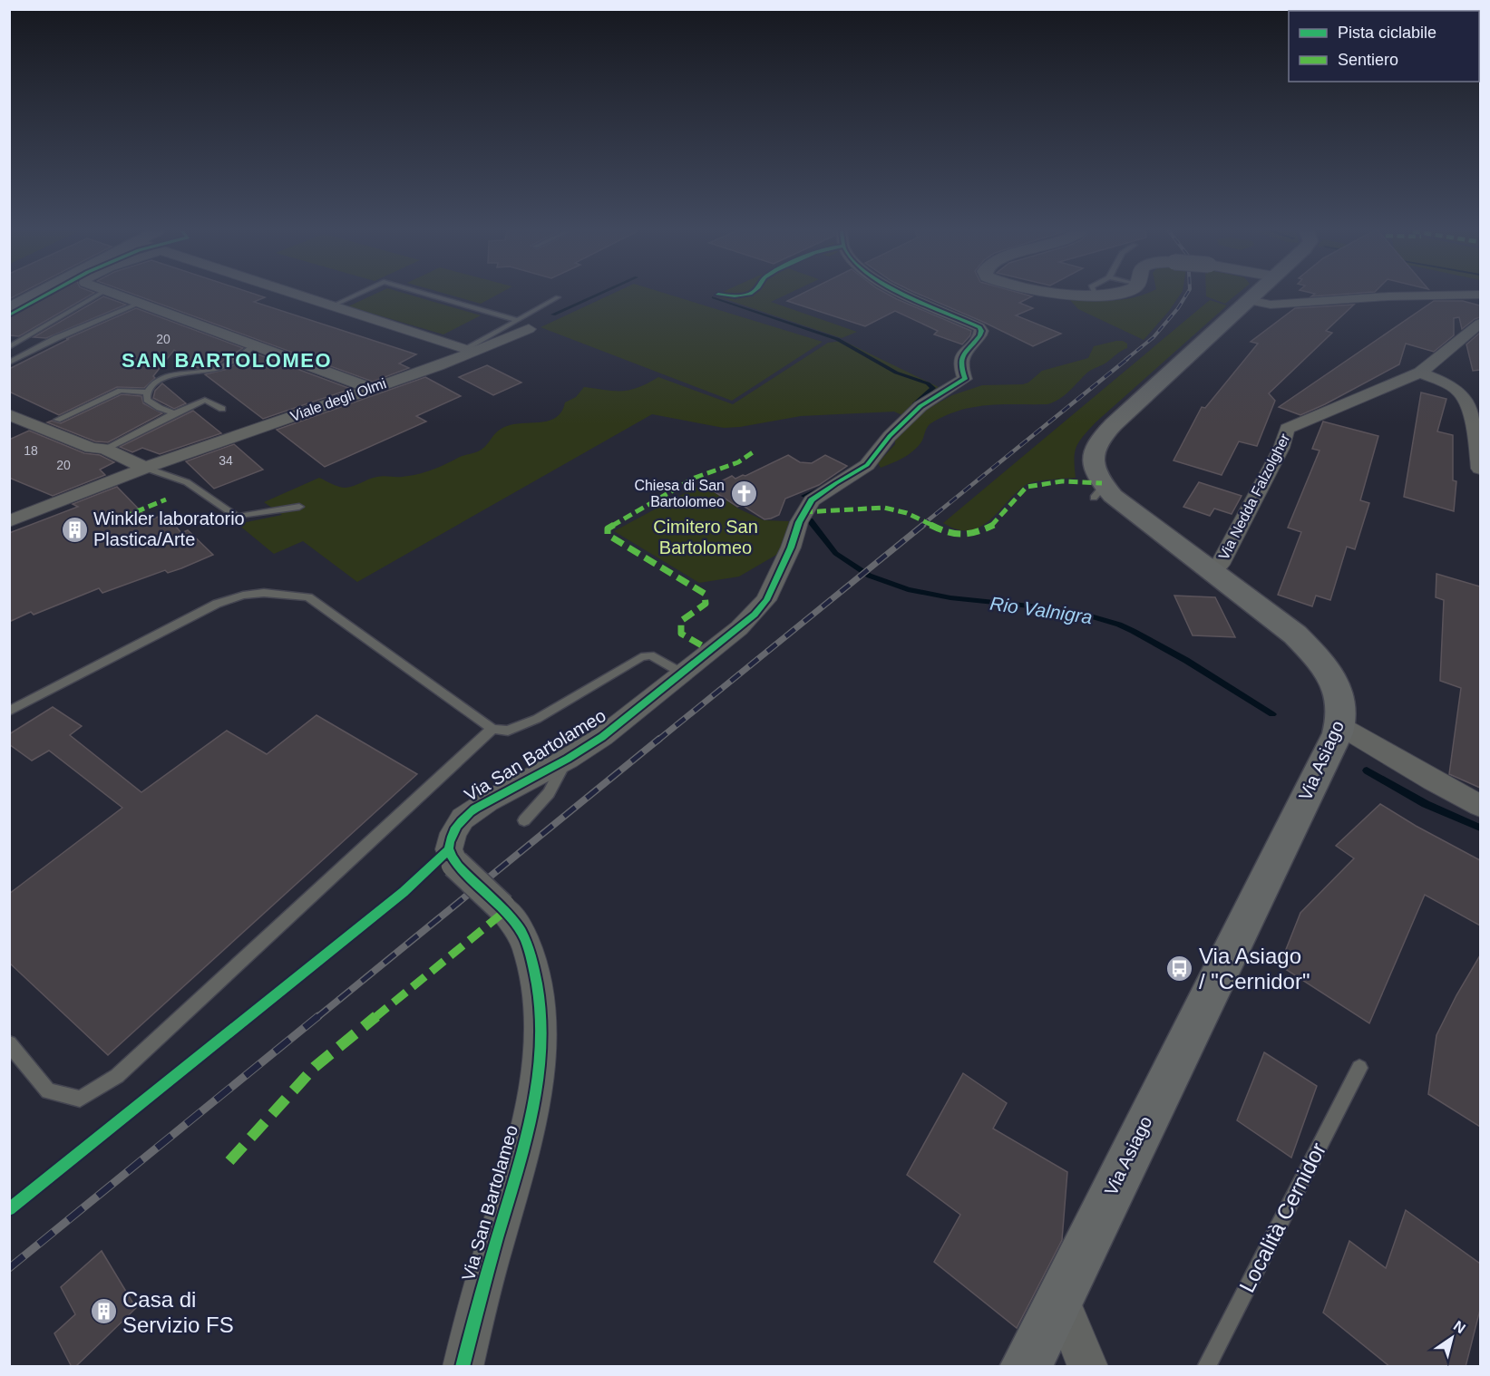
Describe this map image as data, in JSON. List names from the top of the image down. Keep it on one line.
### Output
{"streets":{"main road":["Via Asiago"],"street":["Viale degli Olmi","Via Nedda Falzolgher","Via San Bartolameo"],"lane":["Località Cernidor"]},"crossings":[["Via Nedda Falzolgher","Via Asiago"]],"districts":["SAN BARTOLOMEO"],"water":["Rio Valnigra"],"parks":["Cimitero San Bartolomeo"],"places":{"church":["Chiesa di San Bartolomeo"],"building":["Winkler laboratorio Plastica/Arte","Casa di Servizio FS"],"bus stop":["Via Asiago / \"Cernidor\""]},"house_numbers":["20","18","34","20"],"legend":["Pista ciclabile","Sentiero"],"north":"top right"}
